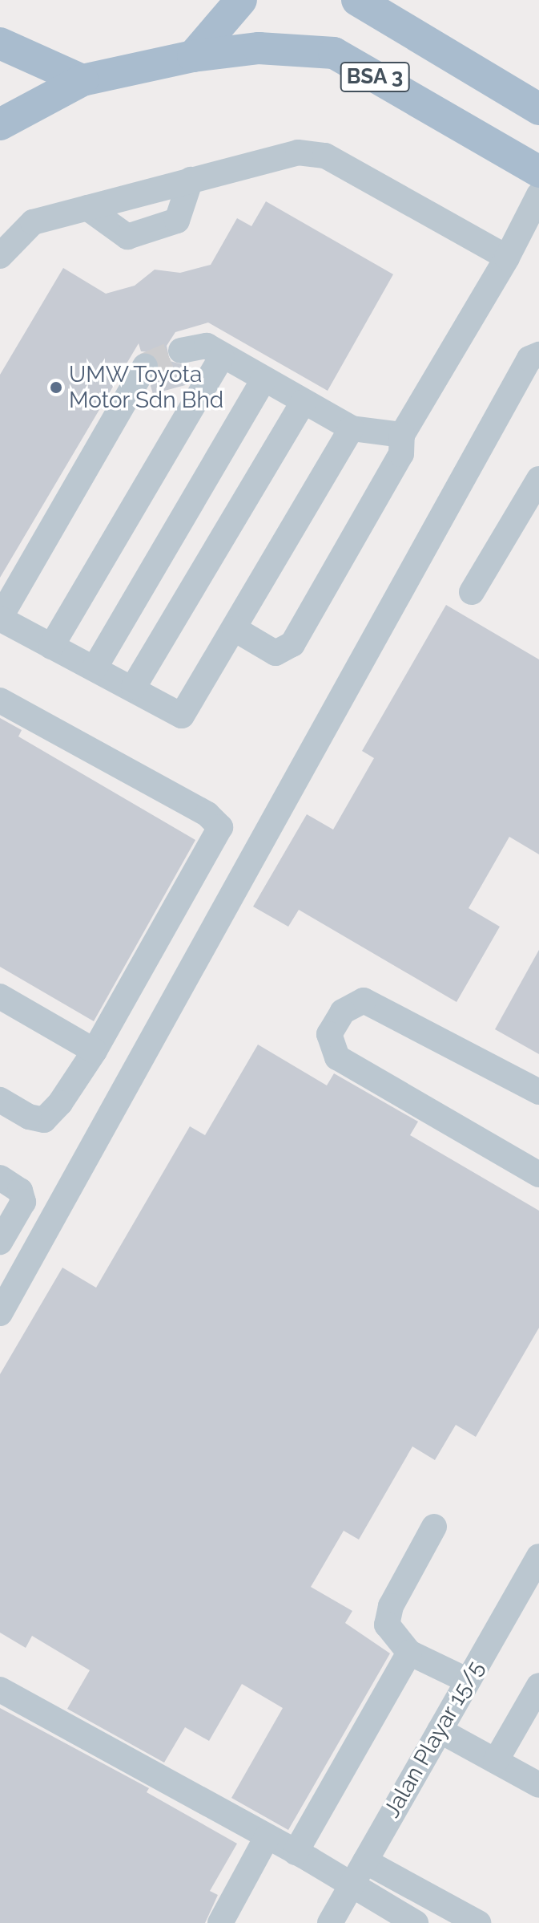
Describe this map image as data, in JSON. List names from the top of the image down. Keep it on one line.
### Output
{"streets":{"main road":["BSA 3"],"street":["Jalan Playar 15/5"]},"places":["UMW Toyota Motor Sdn Bhd"]}
